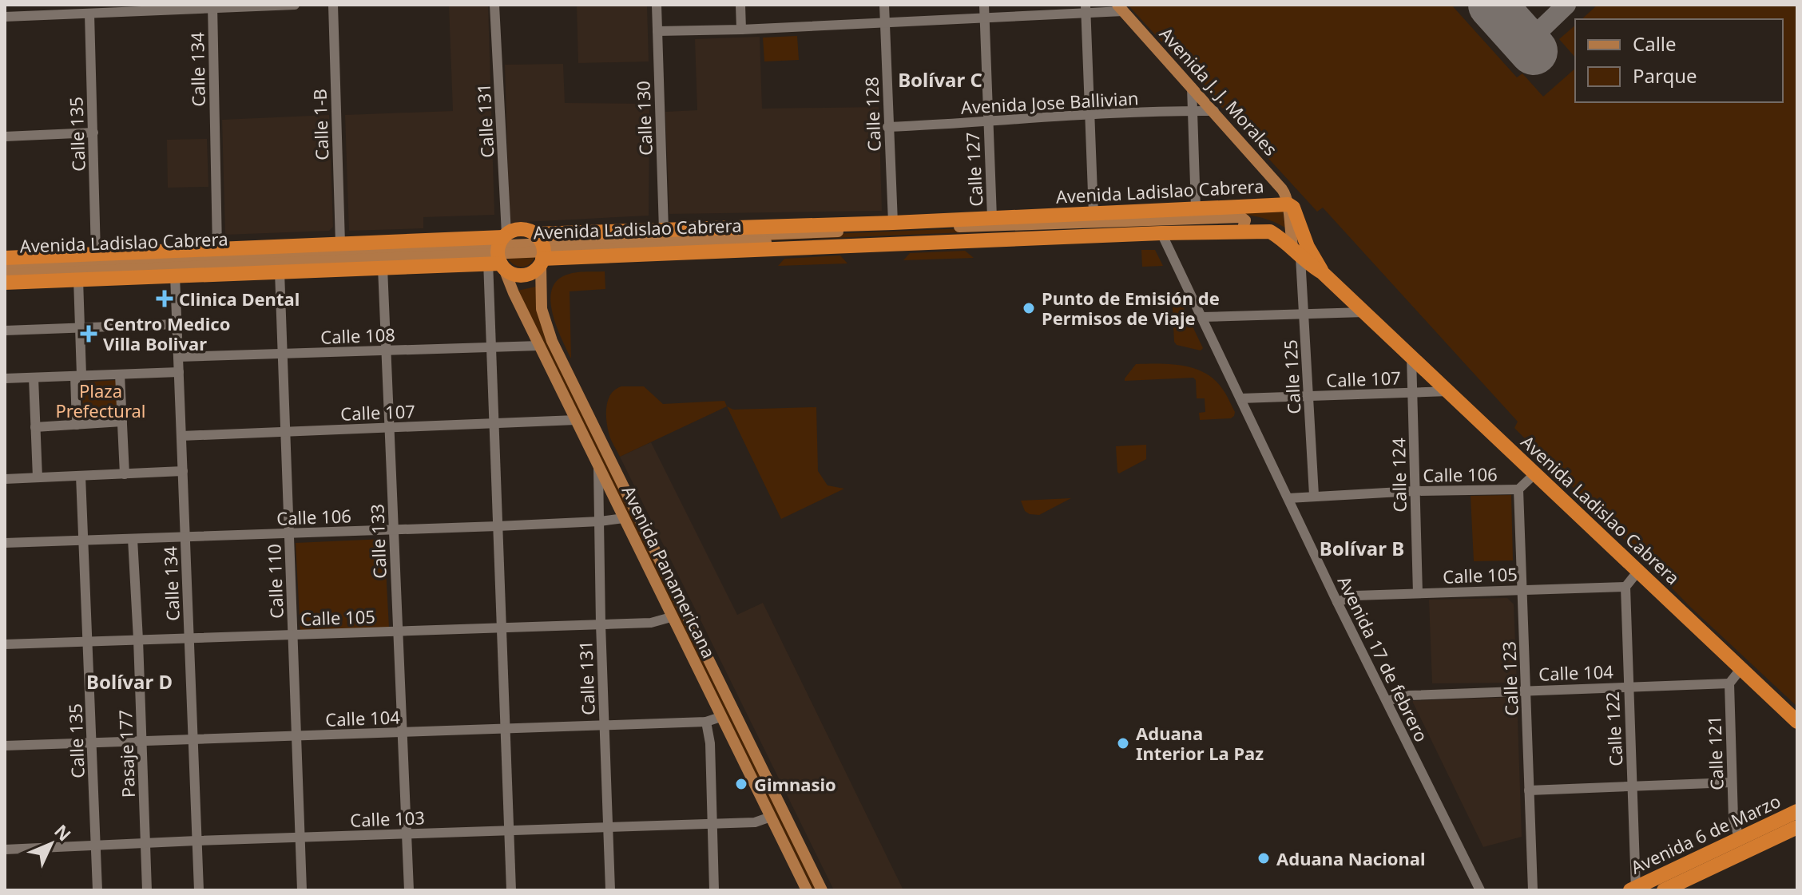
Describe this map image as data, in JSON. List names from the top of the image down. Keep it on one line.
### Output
{"streets":{"highway":["Avenida Ladislao Cabrera","Avenida 6 de Marzo"],"main road":["Avenida J. J. Morales","Avenida Panamericana"],"street":["Calle 134","Avenida Jose Ballivian","Calle 128","Calle 130","Calle 131","Calle 1-B","Calle 135","Calle 127","Calle 108","Calle 125","Calle 107","Calle 106","Calle 124","Calle 133","Calle 105","Calle 110","Avenida 17 de febrero","Calle 104","Calle 123","Calle 122","Calle 121","Pasaje 177","Calle 103"]},"crossings":[["Calle 134","Avenida Ladislao Cabrera"],["Calle 134","Calle 108"],["Calle 134","Calle 107"],["Calle 134","Calle 106"],["Calle 134","Calle 105"],["Calle 134","Calle 104"],["Calle 134","Calle 103"],["Avenida J. J. Morales","Avenida Jose Ballivian"],["Avenida J. J. Morales","Avenida Ladislao Cabrera"],["Avenida Jose Ballivian","Calle 128"],["Avenida Jose Ballivian","Calle 127"],["Calle 128","Avenida Ladislao Cabrera"],["Calle 130","Avenida Ladislao Cabrera"],["Calle 131","Avenida Ladislao Cabrera"],["Calle 131","Calle 108"],["Calle 131","Calle 107"],["Calle 131","Calle 106"],["Calle 131","Avenida Panamericana"],["Calle 131","Calle 105"],["Calle 131","Calle 104"],["Calle 131","Calle 103"],["Calle 1-B","Avenida Ladislao Cabrera"],["Calle 135","Avenida Ladislao Cabrera"],["Calle 135","Calle 106"],["Calle 135","Calle 105"],["Calle 135","Calle 104"],["Calle 135","Calle 103"],["Calle 127","Avenida Ladislao Cabrera"],["Avenida Ladislao Cabrera","Calle 125"],["Avenida Ladislao Cabrera","Calle 107"],["Avenida Ladislao Cabrera","Calle 124"],["Avenida Ladislao Cabrera","Calle 133"],["Avenida Ladislao Cabrera","Avenida Panamericana"],["Avenida Ladislao Cabrera","Calle 110"],["Avenida Ladislao Cabrera","Avenida 17 de febrero"],["Calle 108","Calle 133"],["Calle 108","Avenida Panamericana"],["Calle 108","Calle 110"],["Calle 125","Calle 107"],["Calle 125","Calle 106"],["Calle 107","Calle 124"],["Calle 107","Calle 133"],["Calle 107","Avenida Panamericana"],["Calle 107","Calle 110"],["Calle 107","Avenida 17 de febrero"],["Calle 106","Calle 124"],["Calle 106","Calle 133"],["Calle 106","Avenida Panamericana"],["Calle 106","Calle 110"],["Calle 106","Avenida 17 de febrero"],["Calle 106","Calle 123"],["Calle 106","Pasaje 177"],["Calle 124","Calle 105"],["Calle 133","Calle 105"],["Calle 133","Calle 104"],["Calle 133","Calle 103"],["Avenida Panamericana","Calle 105"],["Avenida Panamericana","Calle 104"],["Avenida Panamericana","Calle 103"],["Calle 105","Calle 110"],["Calle 105","Avenida 17 de febrero"],["Calle 105","Calle 123"],["Calle 105","Calle 122"],["Calle 105","Pasaje 177"],["Calle 110","Calle 104"],["Calle 110","Calle 103"],["Avenida 17 de febrero","Calle 104"],["Calle 104","Calle 123"],["Calle 104","Calle 122"],["Calle 104","Calle 121"],["Calle 104","Pasaje 177"],["Calle 122","Avenida 6 de Marzo"],["Calle 121","Avenida 6 de Marzo"],["Pasaje 177","Calle 103"]],"districts":["Bolívar C","Bolívar B","Bolívar D"],"parks":["Plaza Prefectural"],"places":{"health":["Clinica Dental","Centro Medico Villa Bolivar"],"other":["Punto de Emisión de Permisos de Viaje","Aduana Interior La Paz","Gimnasio","Aduana Nacional"]},"legend":["Calle","Parque"],"north":"top right"}
